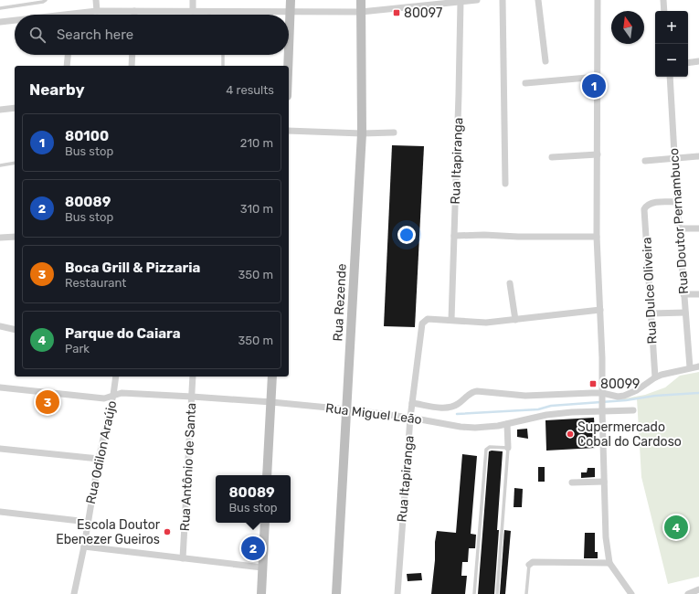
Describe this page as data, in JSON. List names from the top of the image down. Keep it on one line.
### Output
{"streets":{"street":["Rua Itapiranga","Rua Doutor Pernambuco","Rua Dulce Oliveira","Rua Rezende","Rua Miguel Leão","Rua Odilon Araújo","Rua Antônio de Santa"]},"crossings":[["Rua Itapiranga","Rua Miguel Leão"],["Rua Doutor Pernambuco","Rua Dulce Oliveira"],["Rua Rezende","Rua Miguel Leão"],["Rua Miguel Leão","Rua Odilon Araújo"],["Rua Miguel Leão","Rua Antônio de Santa"]],"places":{"transit":["80097","80099"],"other":["Supermercado Cobal do Cardoso","Escola Doutor Ebenezer Gueiros"]},"north":"top","page":{"map_buttons":["+","−"],"search":"Search here","heading":["Nearby","4 results"],"pins":["1","3","4","2"],"list":[{"mark":"1","name":"80100","note":"Bus stop","value":"210 m"},{"mark":"2","name":"80089","note":"Bus stop","value":"310 m"},{"mark":"3","name":"Boca Grill & Pizzaria","note":"Restaurant","value":"350 m"},{"mark":"4","name":"Parque do Caiara","note":"Park","value":"350 m"}],"popup":["80089","Bus stop"]}}
